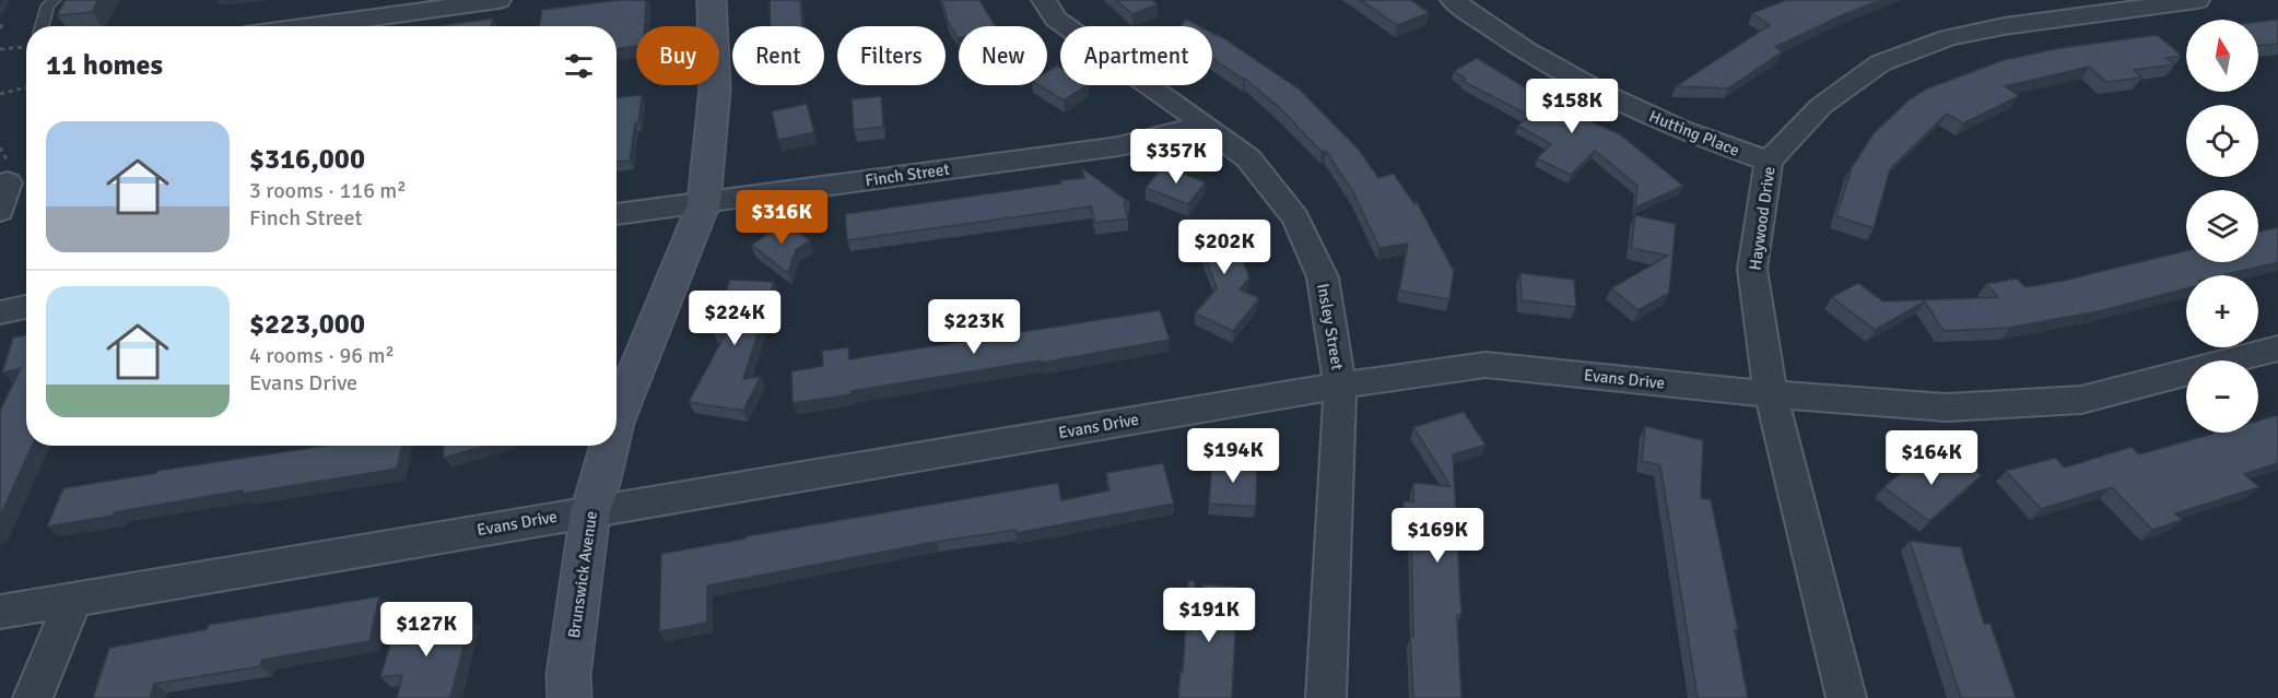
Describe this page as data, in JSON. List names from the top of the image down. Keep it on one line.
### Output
{"streets":{"street":["Hutting Place","Finch Street","Haywood Drive","Insley Street","Evans Drive","Brunswick Avenue"]},"crossings":[["Hutting Place","Haywood Drive"],["Finch Street","Insley Street"],["Finch Street","Brunswick Avenue"],["Haywood Drive","Evans Drive"],["Insley Street","Evans Drive"],["Evans Drive","Brunswick Avenue"]],"north":"top","page":{"map_buttons":["+","−"],"chip":["Buy","Rent","Filters","New","Apartment"],"heading":"11 homes","price":["$158K","$357K","$316K","$202K","$224K","$223K","$194K","$164K","$169K","$191K","$127K"],"list":[{"name":"$316,000","note":"3 rooms · 116 m² · Finch Street"},{"name":"$223,000","note":"4 rooms · 96 m² · Evans Drive"}]}}
